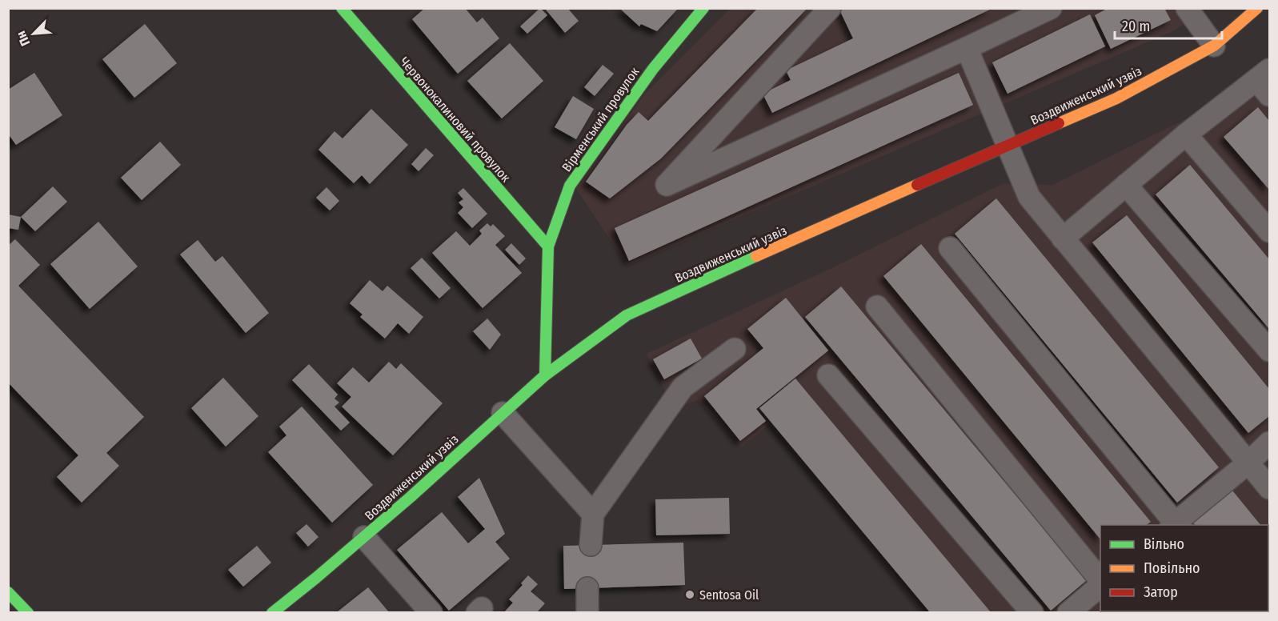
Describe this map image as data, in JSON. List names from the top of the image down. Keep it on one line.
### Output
{"streets":{"street":["Воздвиженський узвіз","Червонокалиновий провулок","Вірменський провулок"]},"crossings":[["Воздвиженський узвіз","Вірменський провулок"],["Червонокалиновий провулок","Вірменський провулок"]],"places":["Sentosa Oil"],"legend":["Вільно","Повільно","Затор"],"scale_bar":"20 m","north":"bottom left"}
